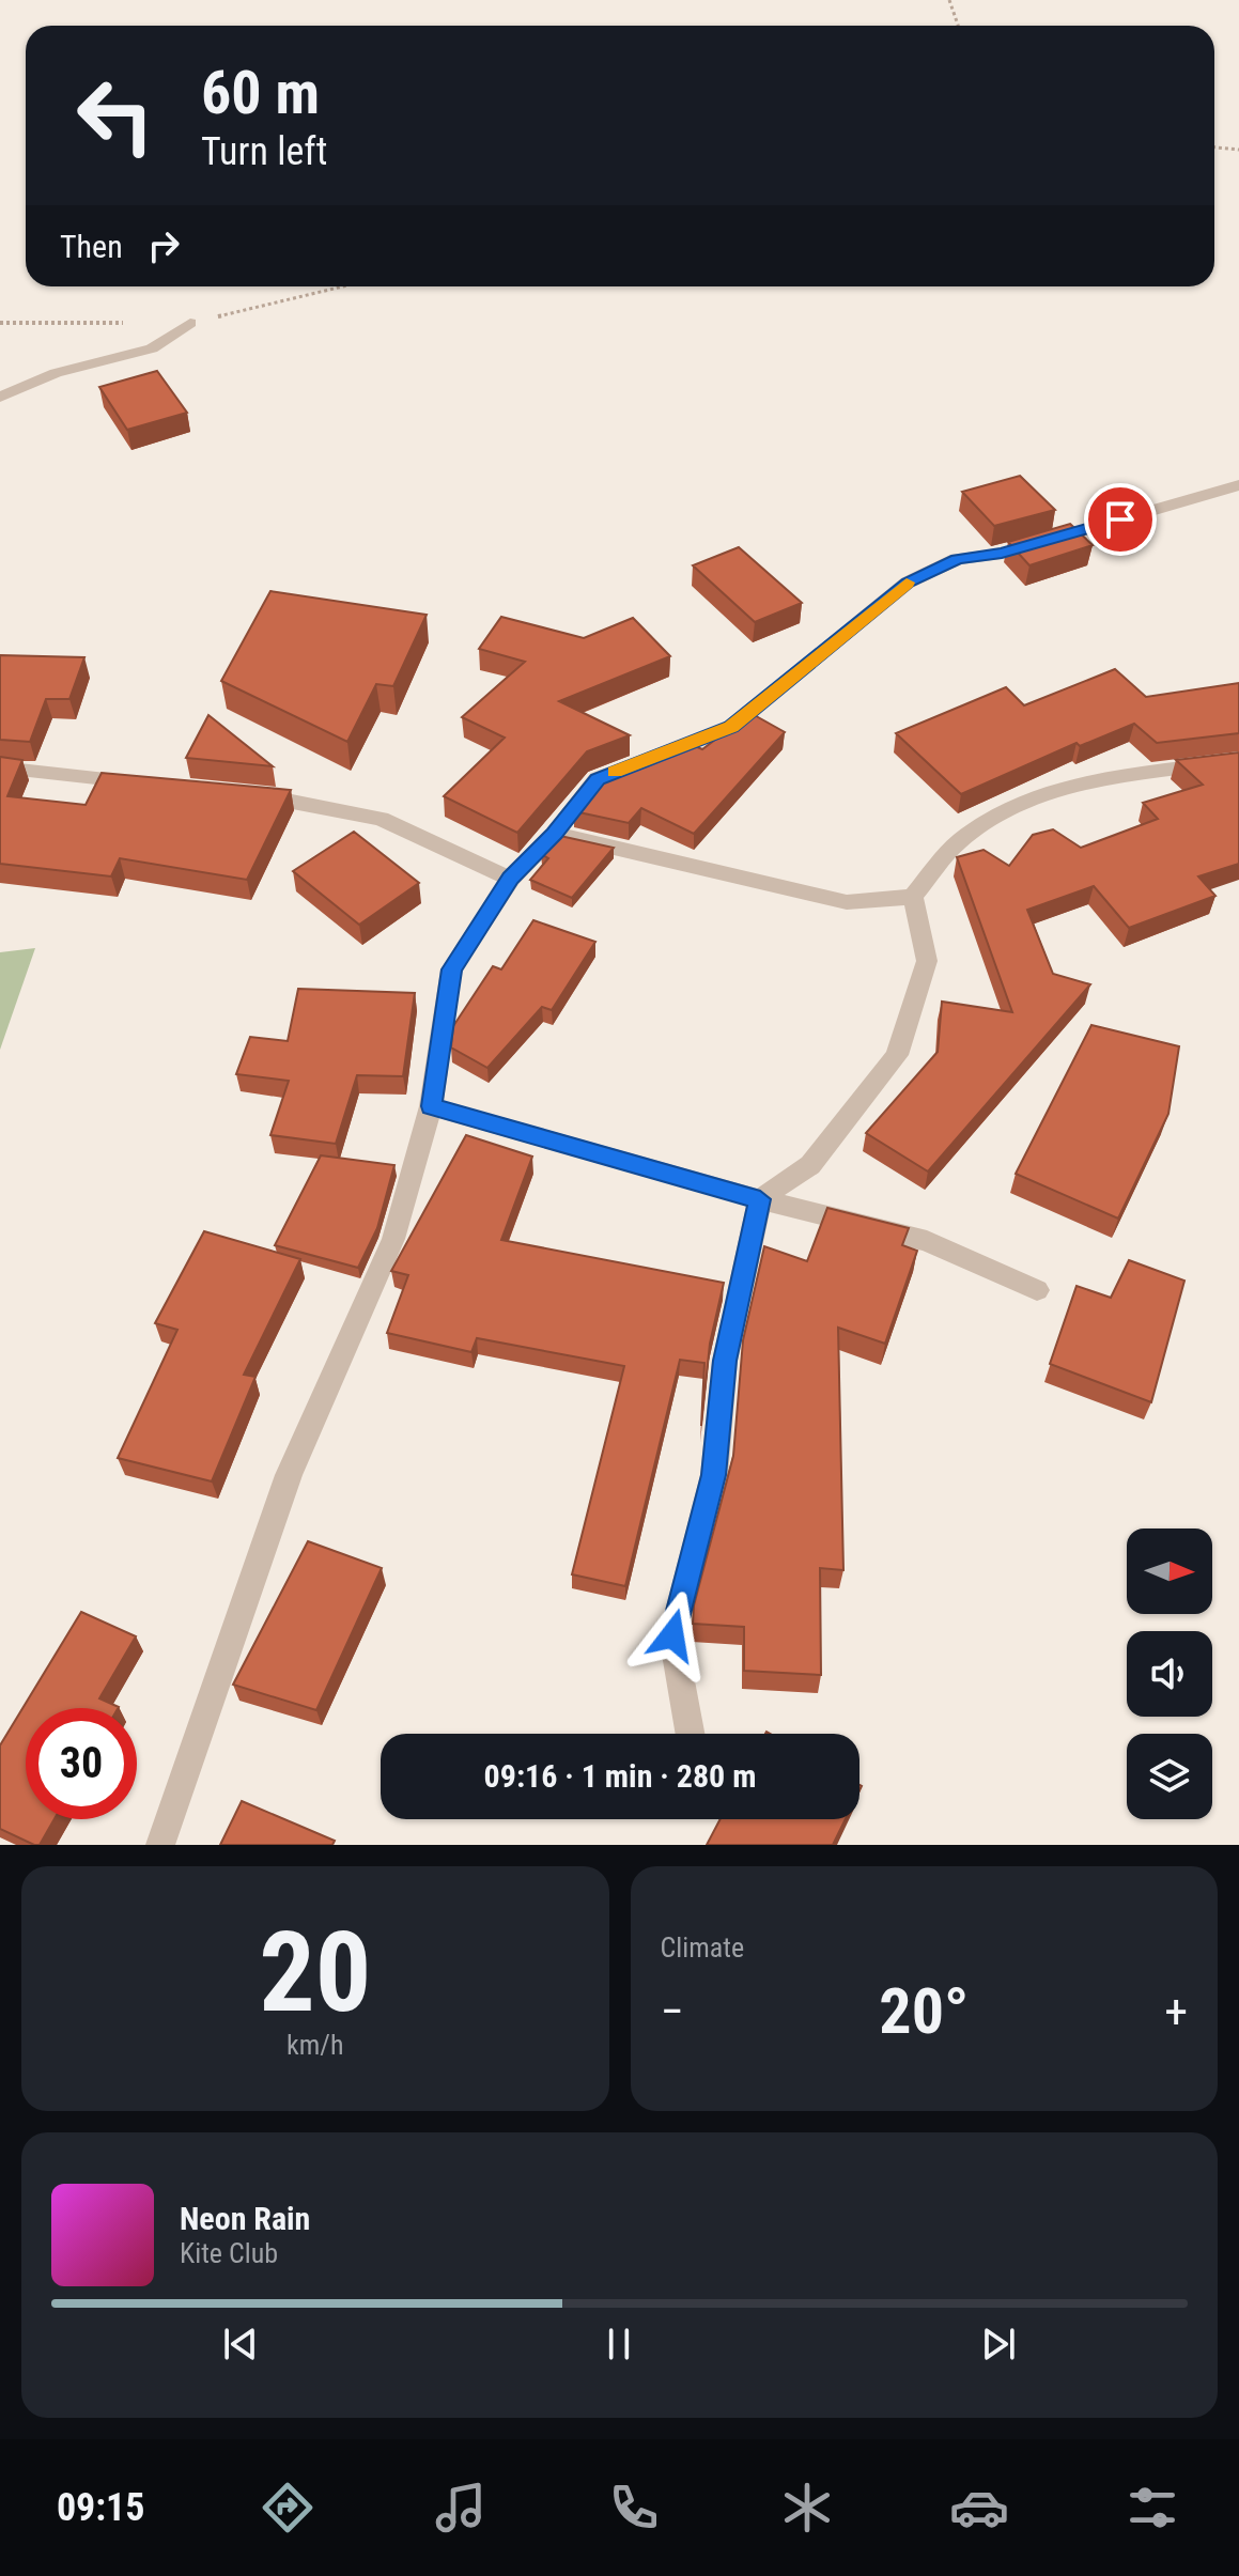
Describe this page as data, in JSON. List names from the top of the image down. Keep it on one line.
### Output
{"north":"right","page":{"turn":["60 m","Turn left"],"then":"Then","limit":"30","trip":"09:16 · 1 min · 280 m","tile":[["20","km/h"],"Climate"],"heat":["−","20°","+"],"song":["Neon Rain","Kite Club"],"tabs":"09:15"}}
